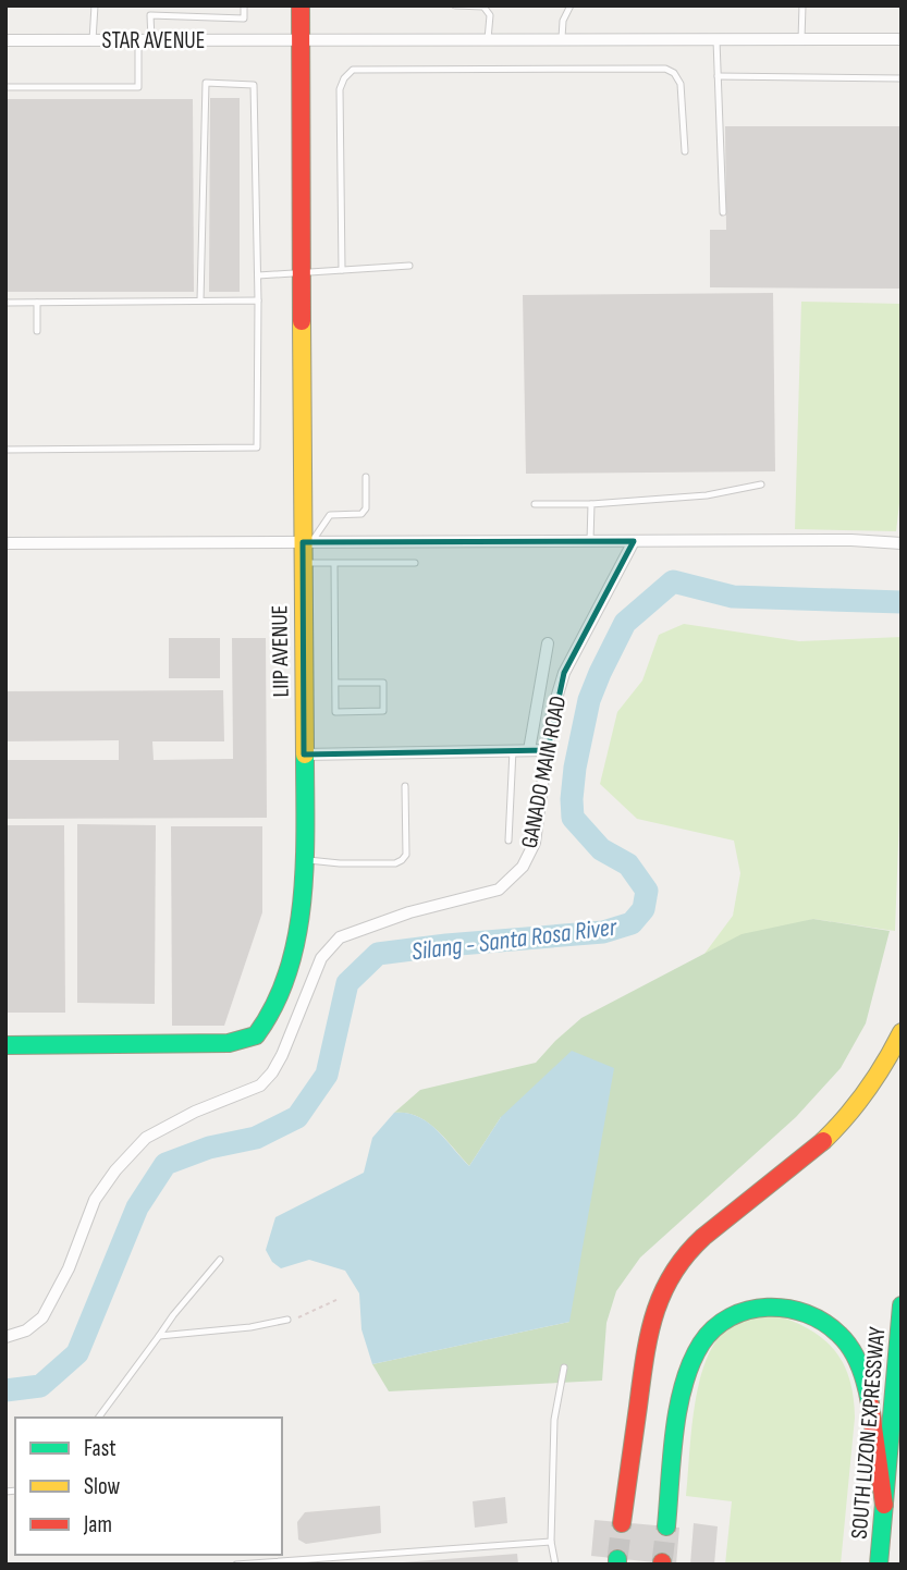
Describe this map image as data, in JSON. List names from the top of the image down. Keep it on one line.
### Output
{"streets":{"main road":["LIIP AVENUE","SOUTH LUZON EXPRESSWAY"],"street":["STAR AVENUE","GANADO MAIN ROAD"]},"crossings":[["STAR AVENUE","LIIP AVENUE"]],"water":["Silang - Santa Rosa River"],"legend":["Fast","Slow","Jam"]}
